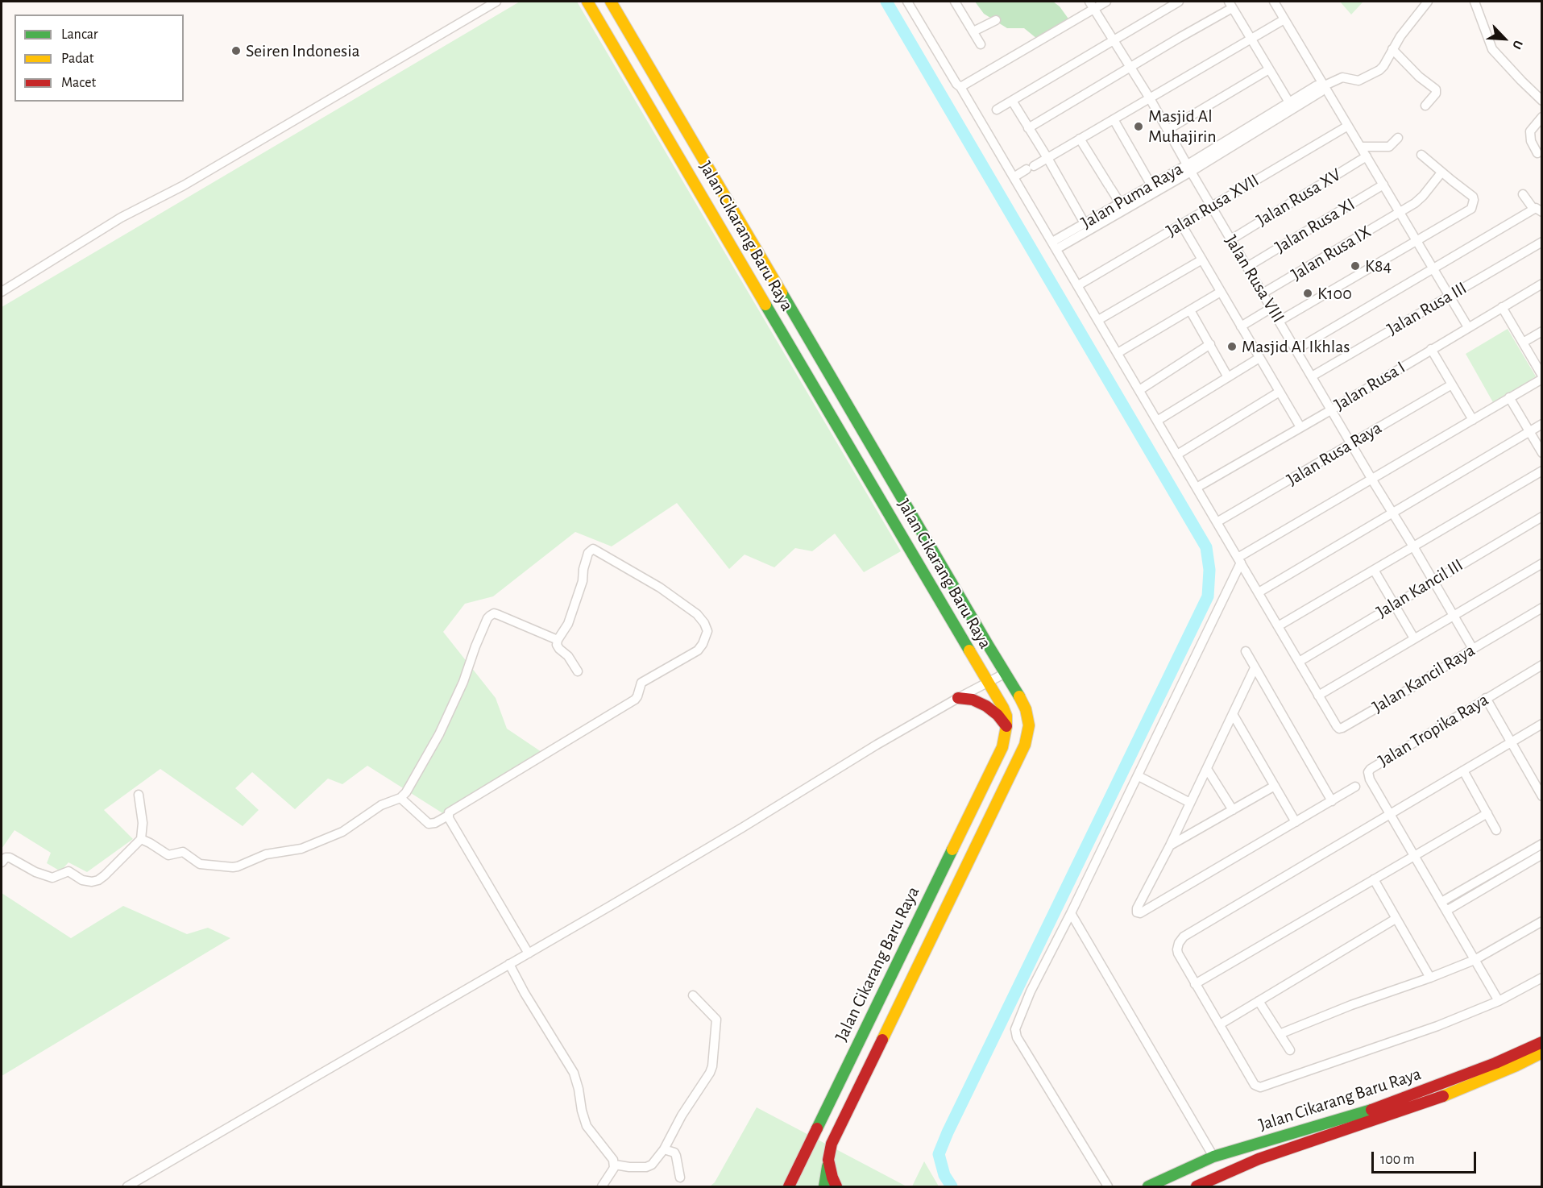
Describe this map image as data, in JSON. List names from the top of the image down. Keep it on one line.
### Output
{"streets":{"main road":["Jalan Cikarang Baru Raya"],"street":["Jalan Puma Raya","Jalan Rusa XV","Jalan Rusa XVII","Jalan Rusa XI","Jalan Rusa IX","Jalan Rusa VIII","Jalan Rusa III","Jalan Rusa I","Jalan Rusa Raya","Jalan Kancil III","Jalan Kancil Raya","Jalan Tropika Raya"]},"crossings":[["Jalan Puma Raya","Jalan Rusa VIII"],["Jalan Rusa XV","Jalan Rusa VIII"],["Jalan Rusa XVII","Jalan Rusa VIII"],["Jalan Rusa XI","Jalan Rusa VIII"],["Jalan Rusa IX","Jalan Rusa VIII"],["Jalan Rusa VIII","Jalan Rusa III"],["Jalan Rusa VIII","Jalan Rusa I"],["Jalan Rusa VIII","Jalan Rusa Raya"],["Jalan Rusa VIII","Jalan Kancil III"],["Jalan Rusa VIII","Jalan Kancil Raya"]],"places":["Seiren Indonesia","Masjid Al Muhajirin","K84","K100","Masjid Al Ikhlas"],"legend":["Lancar","Padat","Macet"],"scale_bar":"100 m","north":"bottom right"}
